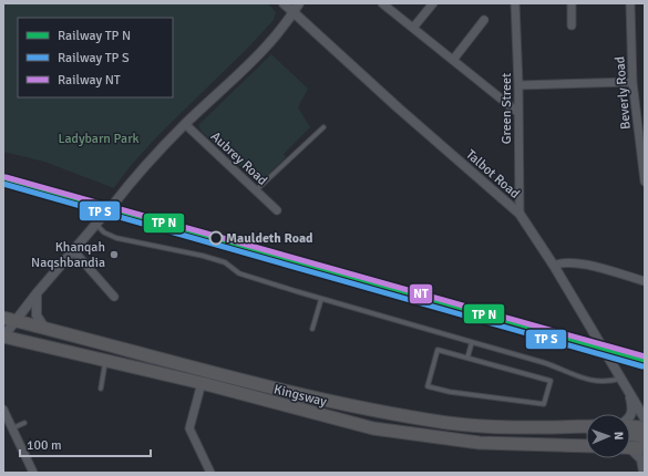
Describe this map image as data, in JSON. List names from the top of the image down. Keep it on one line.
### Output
{"streets":{"highway":["Kingsway"],"street":["Beverly Road","Green Street","Aubrey Road","Talbot Road"]},"crossings":[["Green Street","Talbot Road"]],"parks":["Ladybarn Park"],"places":["Mauldeth Road","Khanqah Naqshbandia"],"lines":["rail line NT"],"legend":["Railway TP N","Railway TP S","Railway NT"],"scale_bar":"100 m","north":"right"}
